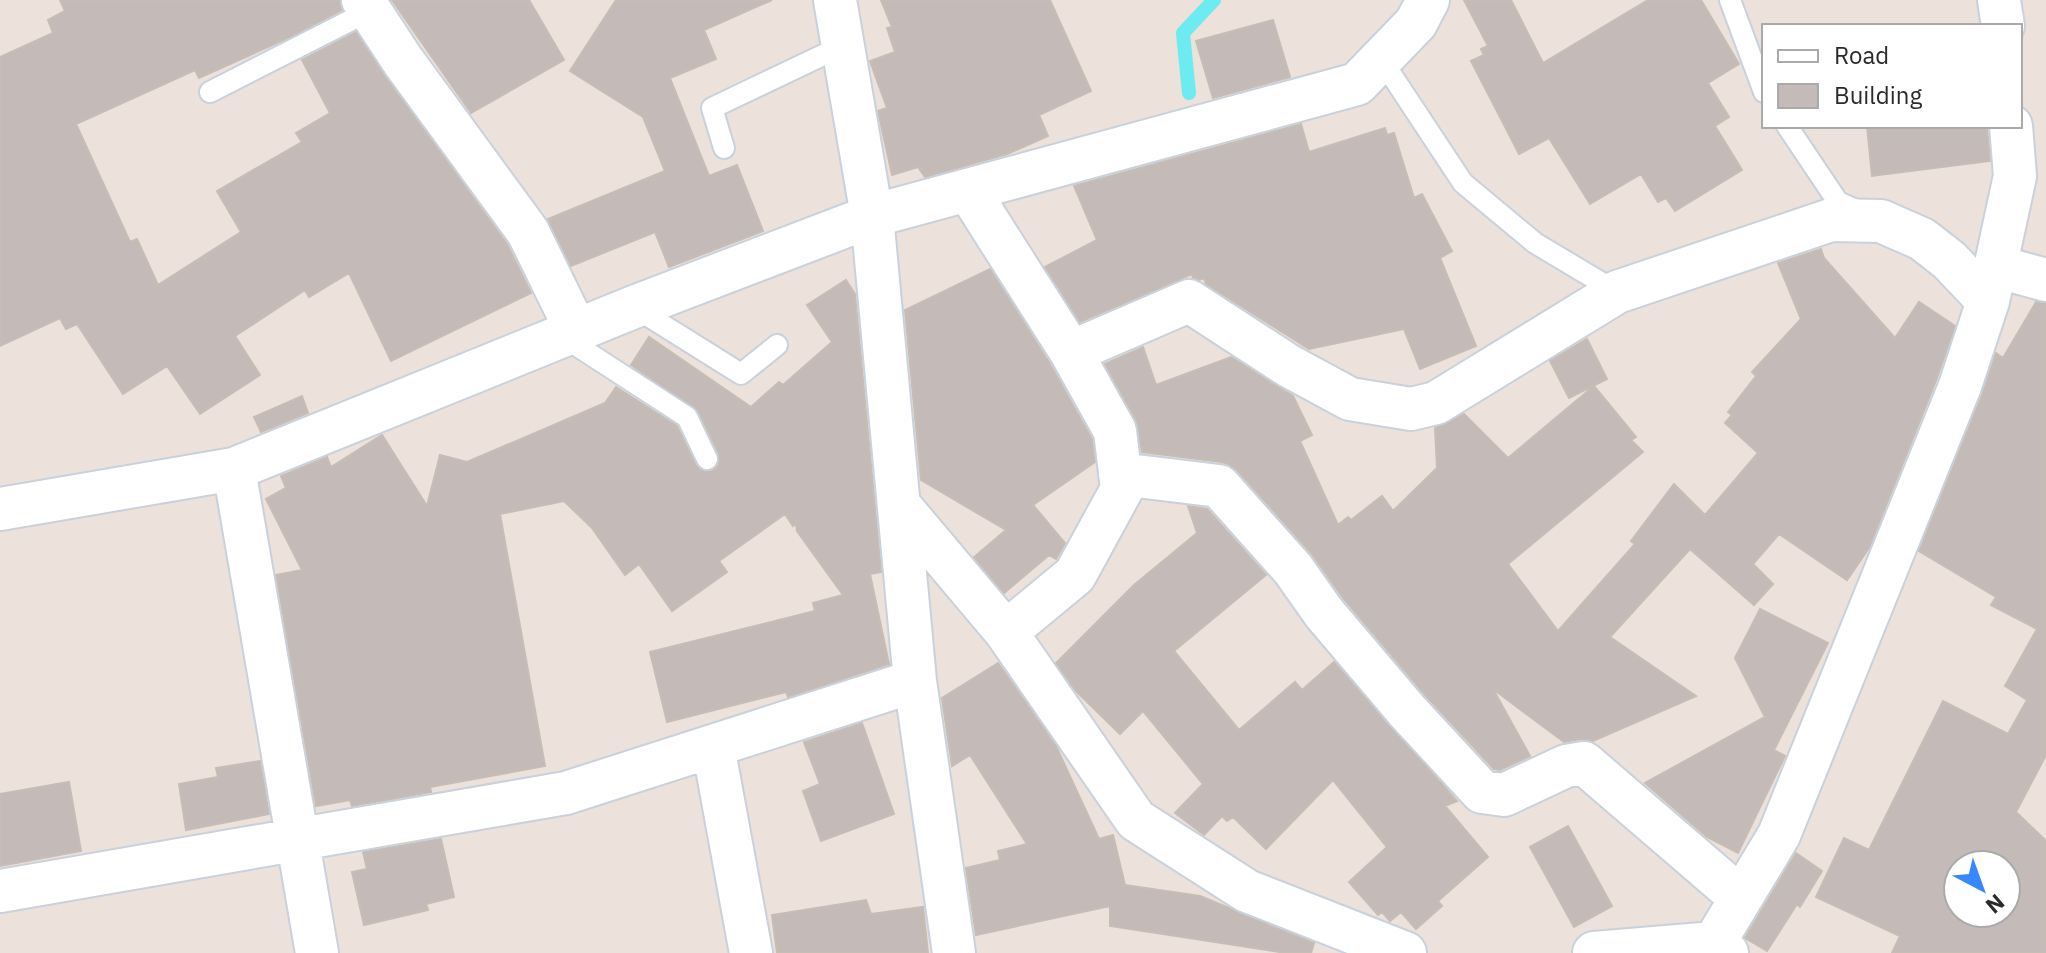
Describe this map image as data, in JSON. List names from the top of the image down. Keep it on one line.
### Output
{"legend":["Road","Building"],"north":"bottom right"}
